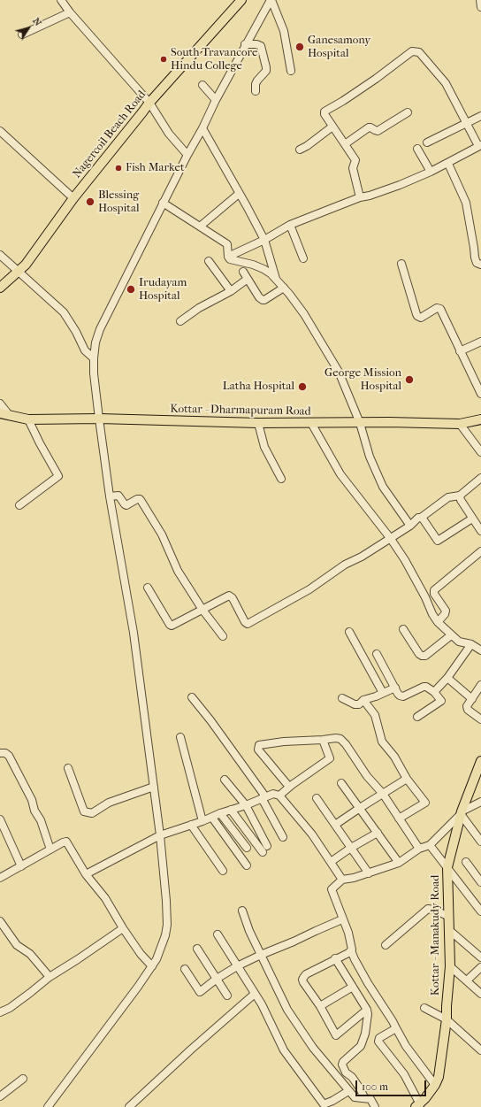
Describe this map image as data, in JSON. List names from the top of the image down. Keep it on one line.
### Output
{"streets":{"main road":["Nagercoil Beach Road","Kottar - Dharmapuram Road","Kottar - Manakudy Road"]},"places":["Ganesamony Hospital","South Travancore Hindu College","Fish Market","Blessing Hospital","Irudayam Hospital","George Mission Hospital","Latha Hospital"],"scale_bar":"100 m","north":"top right"}
